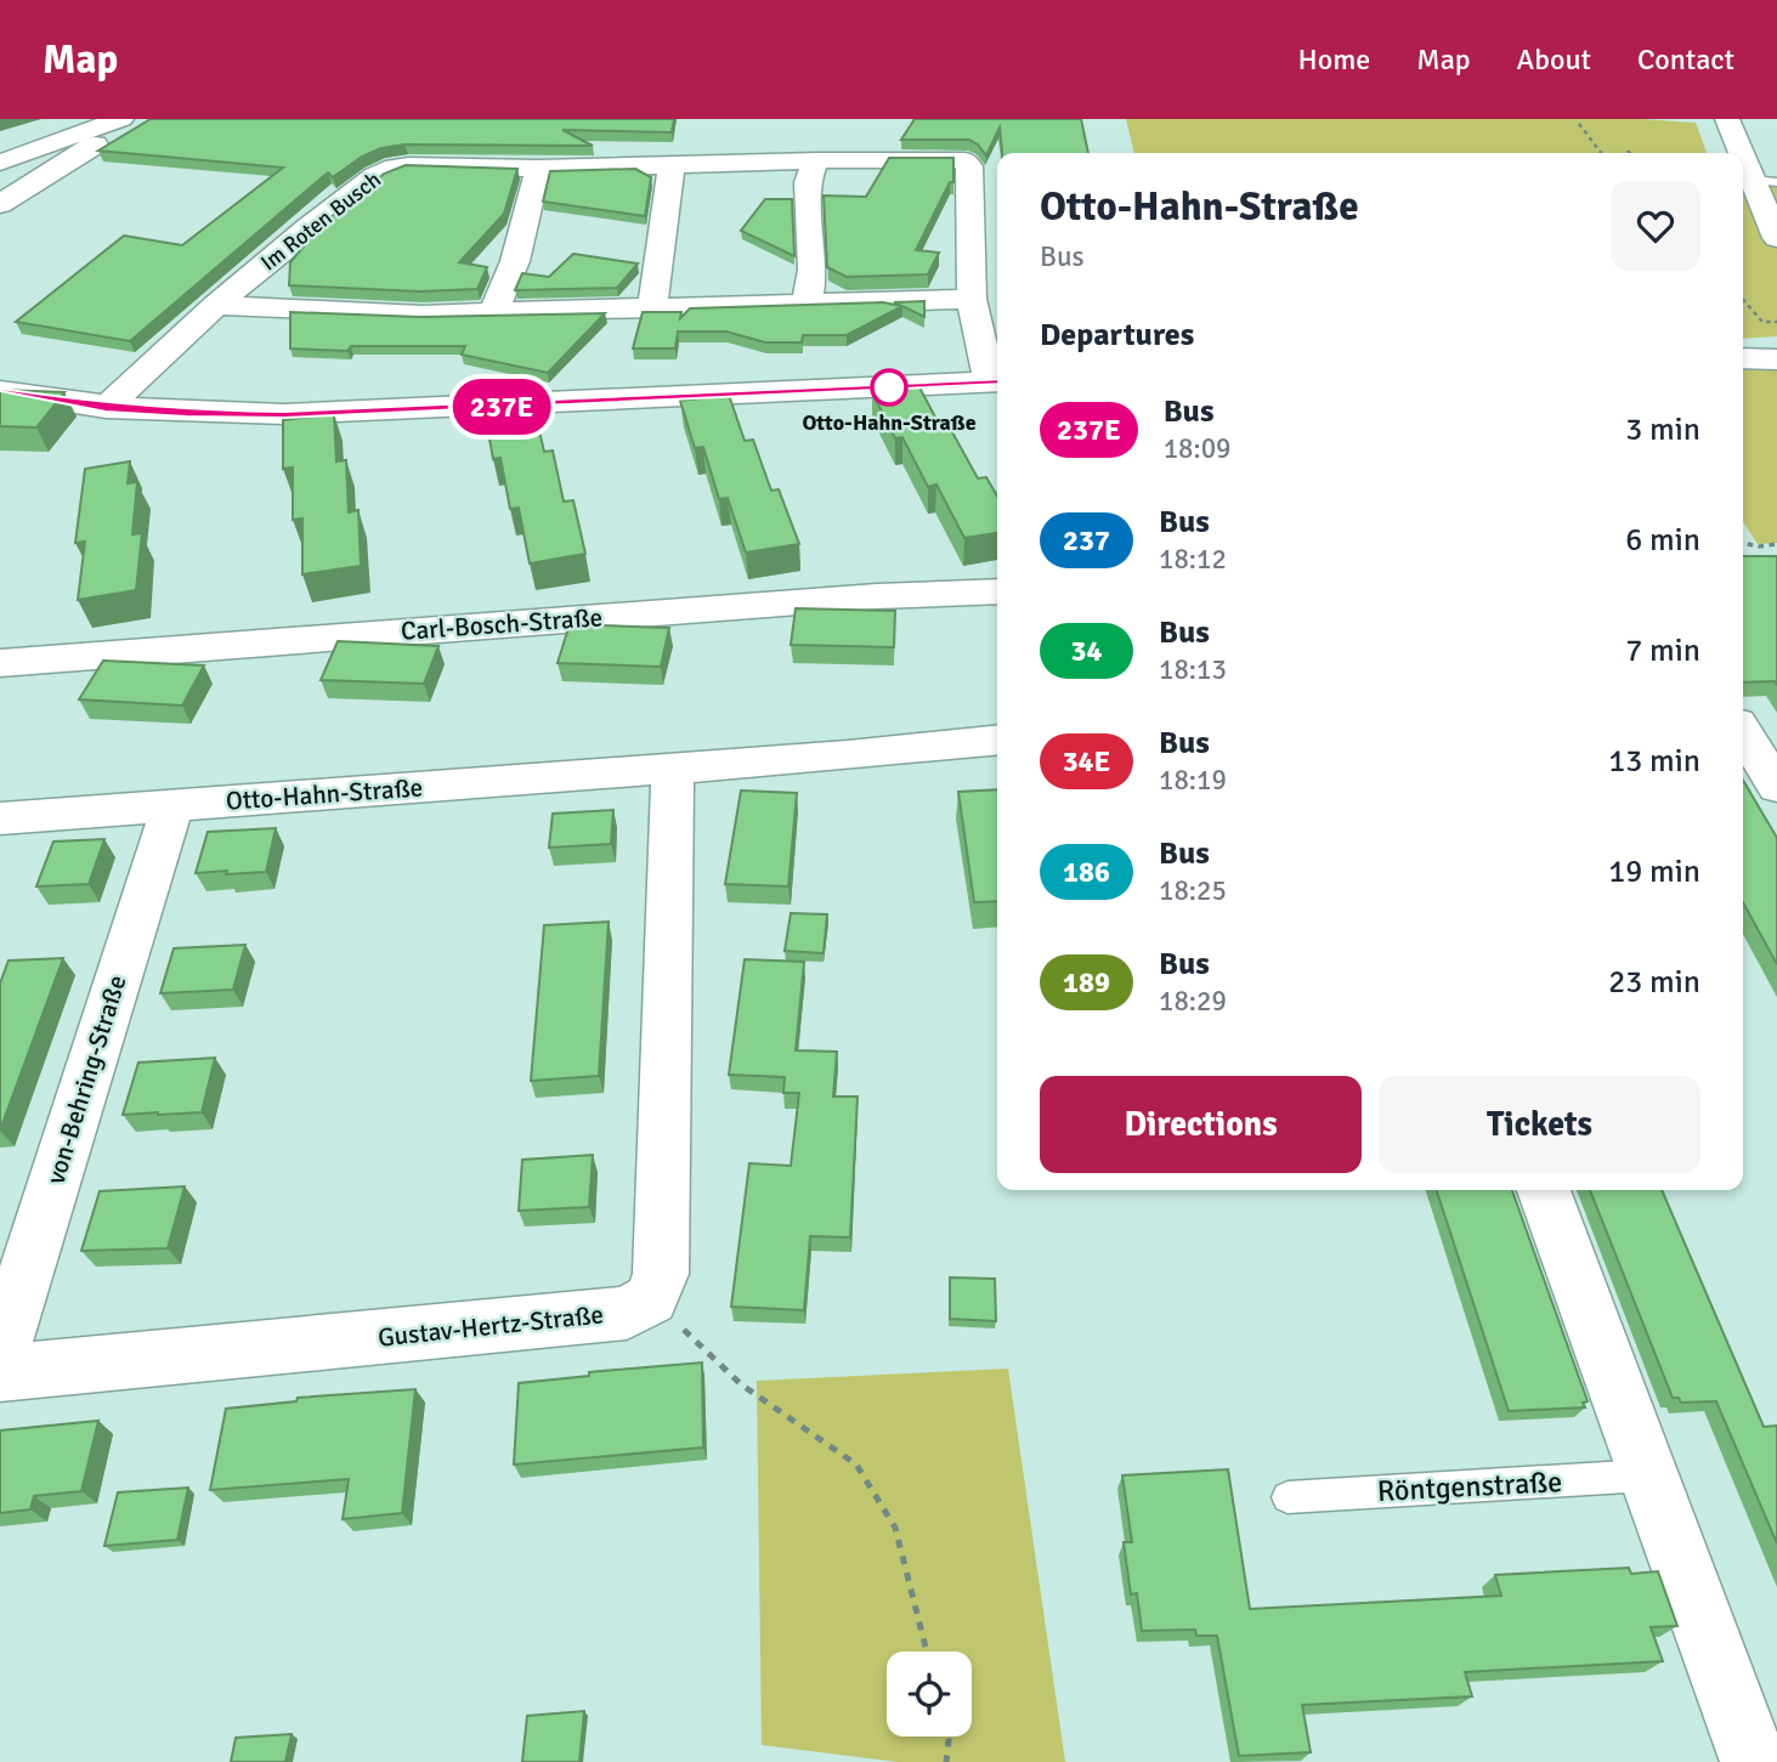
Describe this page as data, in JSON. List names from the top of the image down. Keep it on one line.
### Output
{"streets":{"street":["Im Roten Busch","Carl-Bosch-Straße","Otto-Hahn-Straße","von-Behring-Straße","Gustav-Hertz-Straße"],"lane":["Röntgenstraße"]},"crossings":[["Otto-Hahn-Straße","von-Behring-Straße"]],"places":["Otto-Hahn-Straße"],"lines":["bus line 237E"],"page":{"header":"Map","nav":["Home","Map","About","Contact"],"on_map":"237E","heading":[["Otto-Hahn-Straße","Bus"],"Departures"],"list":[{"mark":"237E","name":"Bus","note":"18:09","value":"3 min"},{"mark":"237","name":"Bus","note":"18:12","value":"6 min"},{"mark":"34","name":"Bus","note":"18:13","value":"7 min"},{"mark":"34E","name":"Bus","note":"18:19","value":"13 min"},{"mark":"186","name":"Bus","note":"18:25","value":"19 min"},{"mark":"189","name":"Bus","note":"18:29","value":"23 min"}],"buttons":["Directions","Tickets"]}}
